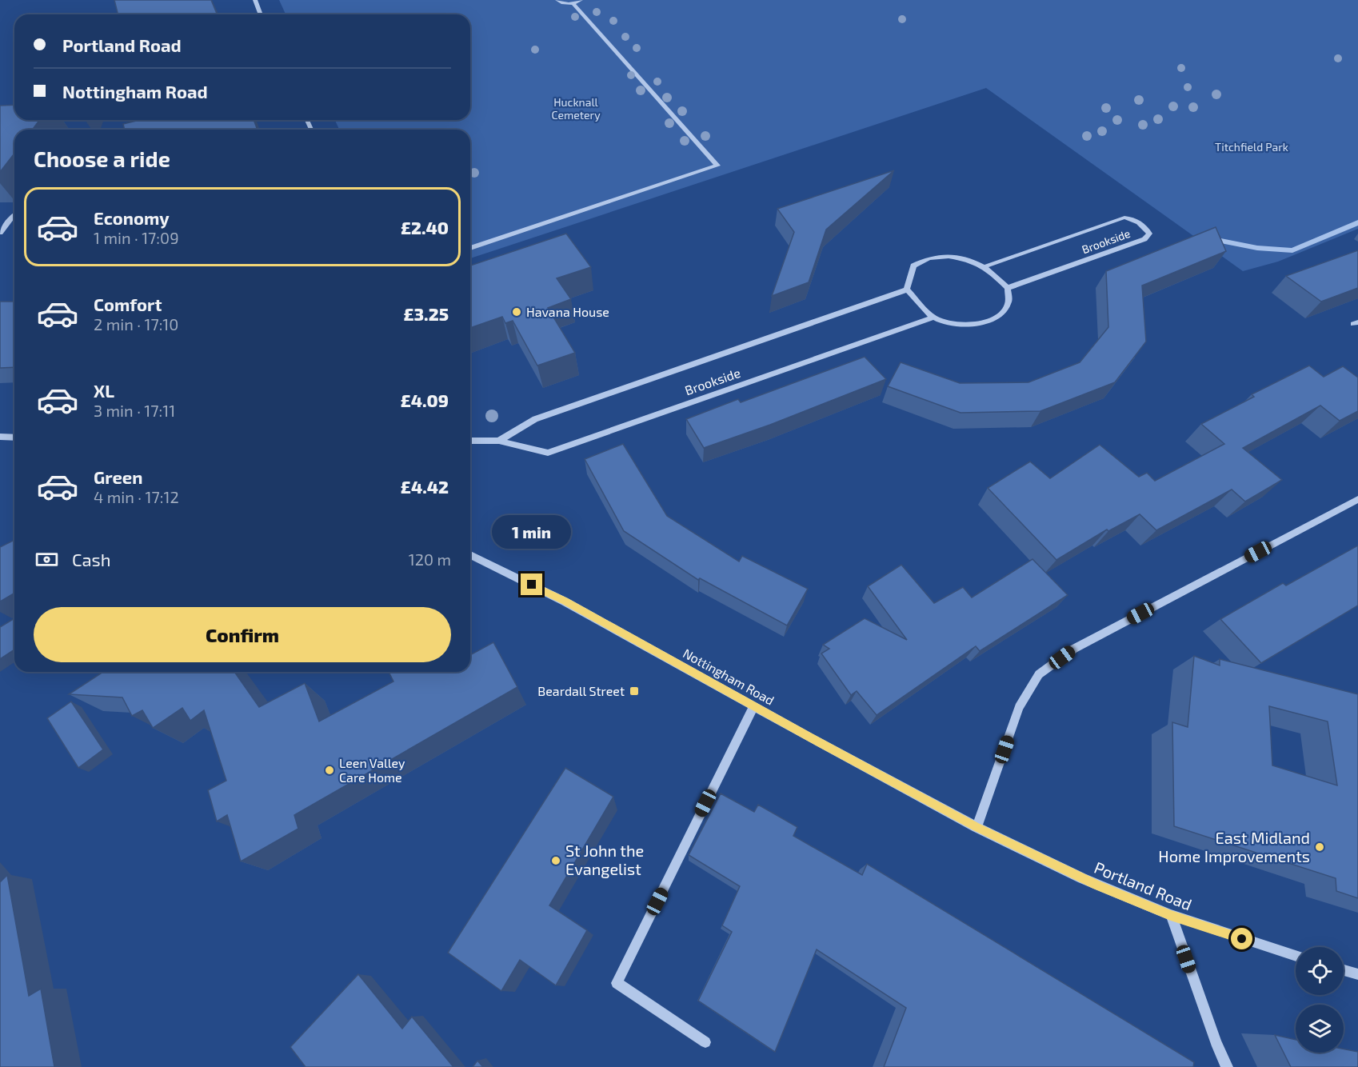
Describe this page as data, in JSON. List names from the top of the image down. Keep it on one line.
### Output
{"streets":{"street":["Brookside","Nottingham Road","Portland Road"]},"crossings":[["Nottingham Road","Portland Road"]],"parks":["Hucknall Cemetery","Titchfield Park"],"places":{"other":["Havana House","Leen Valley Care Home","East Midland Home Improvements","St John the Evangelist"],"transit":["Beardall Street"]},"page":{"banner":["Portland Road","Nottingham Road"],"heading":"Choose a ride","list":[{"name":"Economy","note":"1 min · 17:09","value":"£2.40"},{"name":"Comfort","note":"2 min · 17:10","value":"£3.25"},{"name":"XL","note":"3 min · 17:11","value":"£4.09"},{"name":"Green","note":"4 min · 17:12","value":"£4.42"}],"bubble":"1 min","pay":["Cash","120 m"],"buttons":"Confirm"}}
